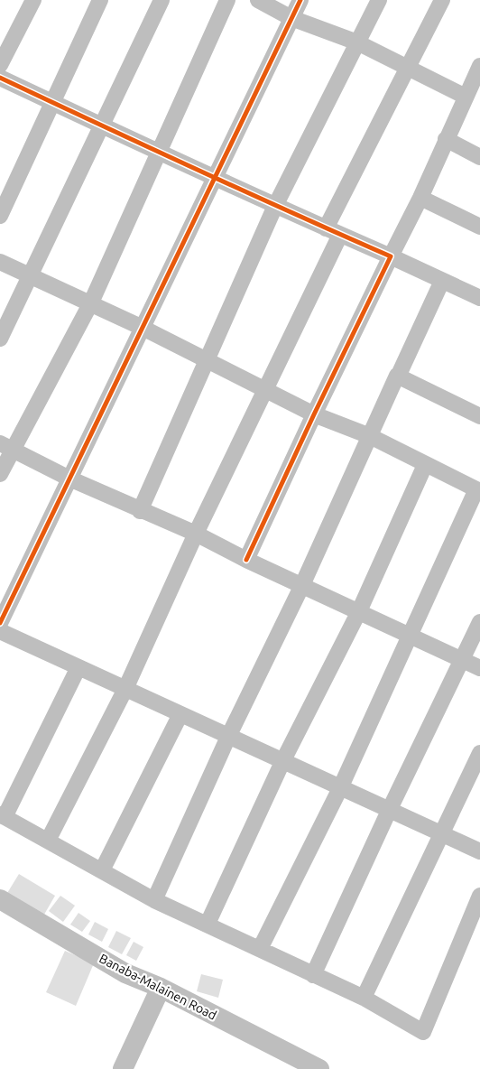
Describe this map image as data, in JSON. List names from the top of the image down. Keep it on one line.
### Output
{"streets":{"street":["Banaba-Malainen Road"]}}
